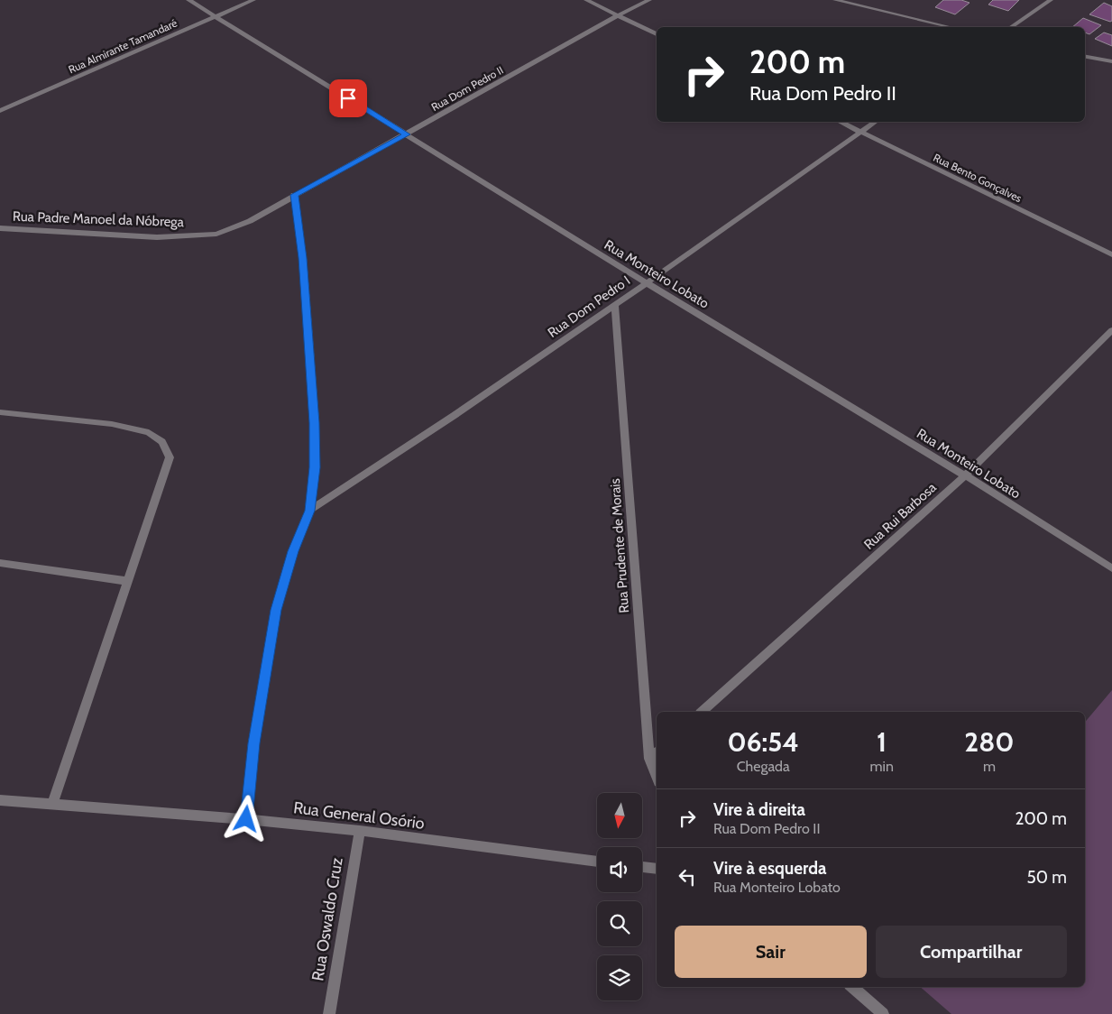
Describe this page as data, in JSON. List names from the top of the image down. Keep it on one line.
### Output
{"streets":{"street":["Rua Almirante Tamandaré","Rua Dom Pedro II","Rua Bento Gonçalves","Rua Padre Manoel da Nóbrega","Rua Monteiro Lobato","Rua Dom Pedro I","Rua Rui Barbosa","Rua Prudente de Morais","Rua General Osório","Rua Oswaldo Cruz"]},"crossings":[["Rua Almirante Tamandaré","Rua Monteiro Lobato"],["Rua Dom Pedro II","Rua Padre Manoel da Nóbrega"],["Rua Dom Pedro II","Rua Monteiro Lobato"],["Rua Bento Gonçalves","Rua Dom Pedro I"],["Rua Monteiro Lobato","Rua Dom Pedro I"],["Rua Monteiro Lobato","Rua Rui Barbosa"],["Rua Dom Pedro I","Rua Prudente de Morais"],["Rua General Osório","Rua Oswaldo Cruz"]],"north":"bottom","page":{"turn":["200 m","Rua Dom Pedro II"],"eta":["06:54","Chegada","1","min","280","m"],"list":[{"name":"Vire à direita","note":"Rua Dom Pedro II","value":"200 m"},{"name":"Vire à esquerda","note":"Rua Monteiro Lobato","value":"50 m"}],"buttons":["Sair","Compartilhar"]}}
